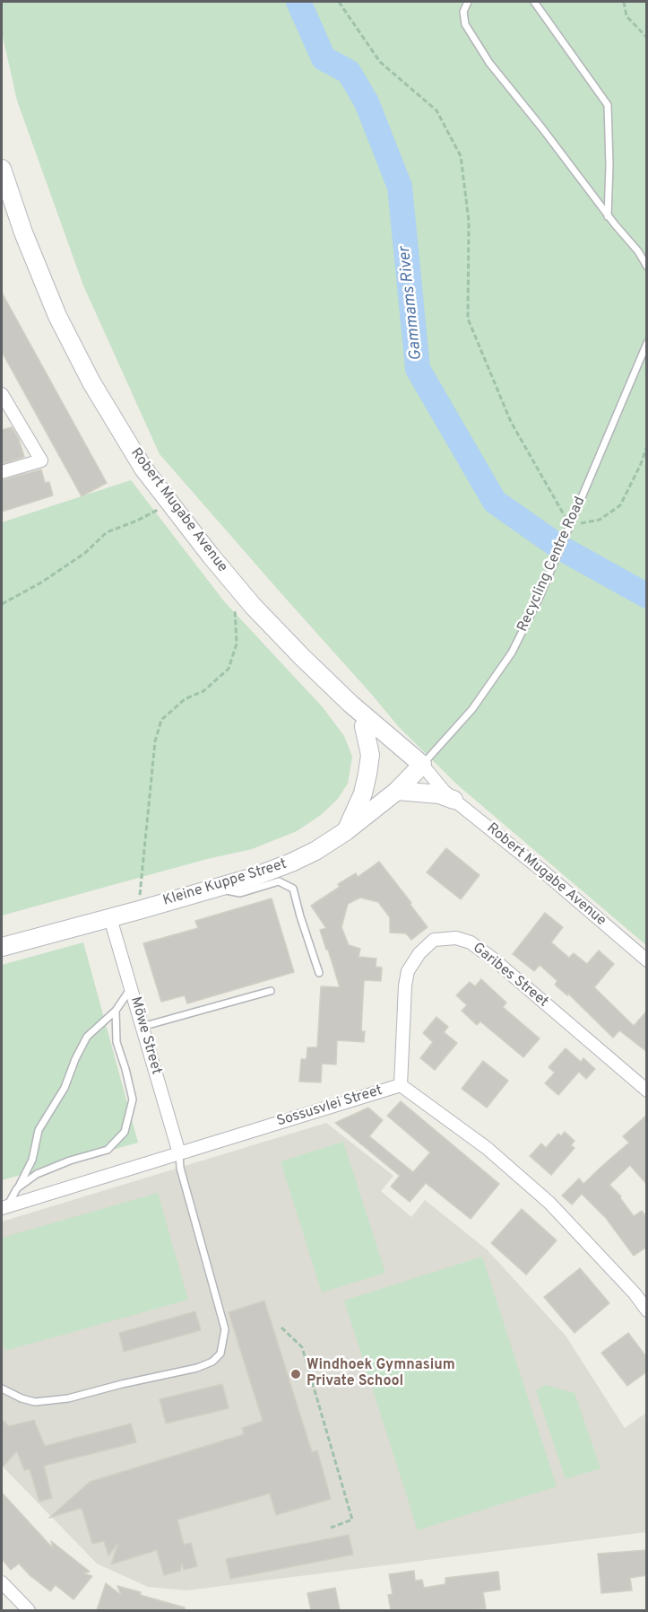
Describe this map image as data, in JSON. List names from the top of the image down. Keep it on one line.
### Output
{"streets":{"street":["Robert Mugabe Avenue","Kleine Kuppe Street","Garibes Street","Möwe Street","Sossusvlei Street"],"lane":["Recycling Centre Road"]},"crossings":[["Robert Mugabe Avenue","Recycling Centre Road"],["Robert Mugabe Avenue","Kleine Kuppe Street"],["Recycling Centre Road","Kleine Kuppe Street"],["Kleine Kuppe Street","Möwe Street"],["Garibes Street","Sossusvlei Street"],["Möwe Street","Sossusvlei Street"]],"water":["Gammams River"],"places":["Windhoek Gymnasium Private School"]}
